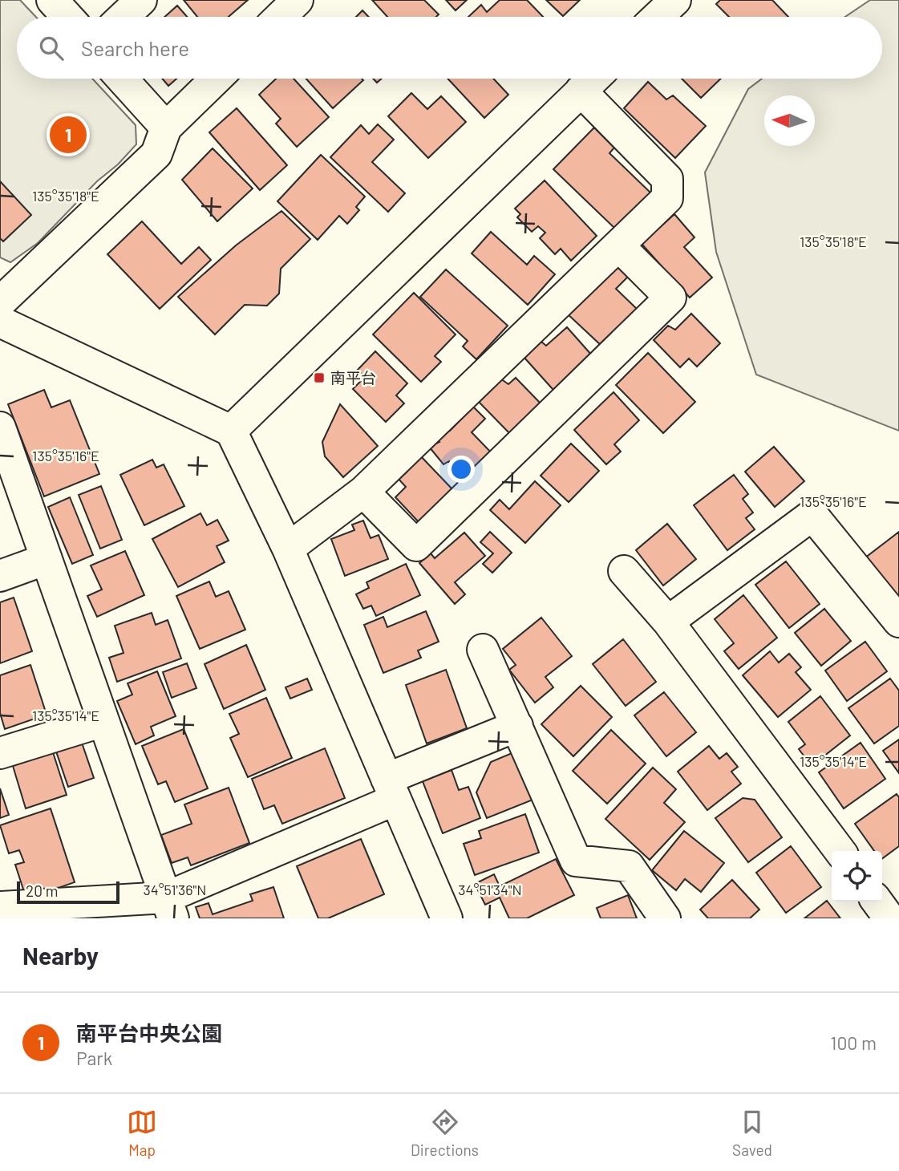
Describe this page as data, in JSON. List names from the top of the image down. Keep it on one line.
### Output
{"places":{"transit":["南平台"]},"scale_bar":"20 m","north":"left","page":{"search":"Search here","pins":"1","scale":"20 m","heading":"Nearby","list":[{"mark":"1","name":"南平台中央公園","note":"Park","value":"100 m"}],"nav":["Map","Directions","Saved"]},"coordinates":["135°35'18\"E","135°35'16\"E","135°35'14\"E","34°51'36\"N","34°51'34\"N"]}
